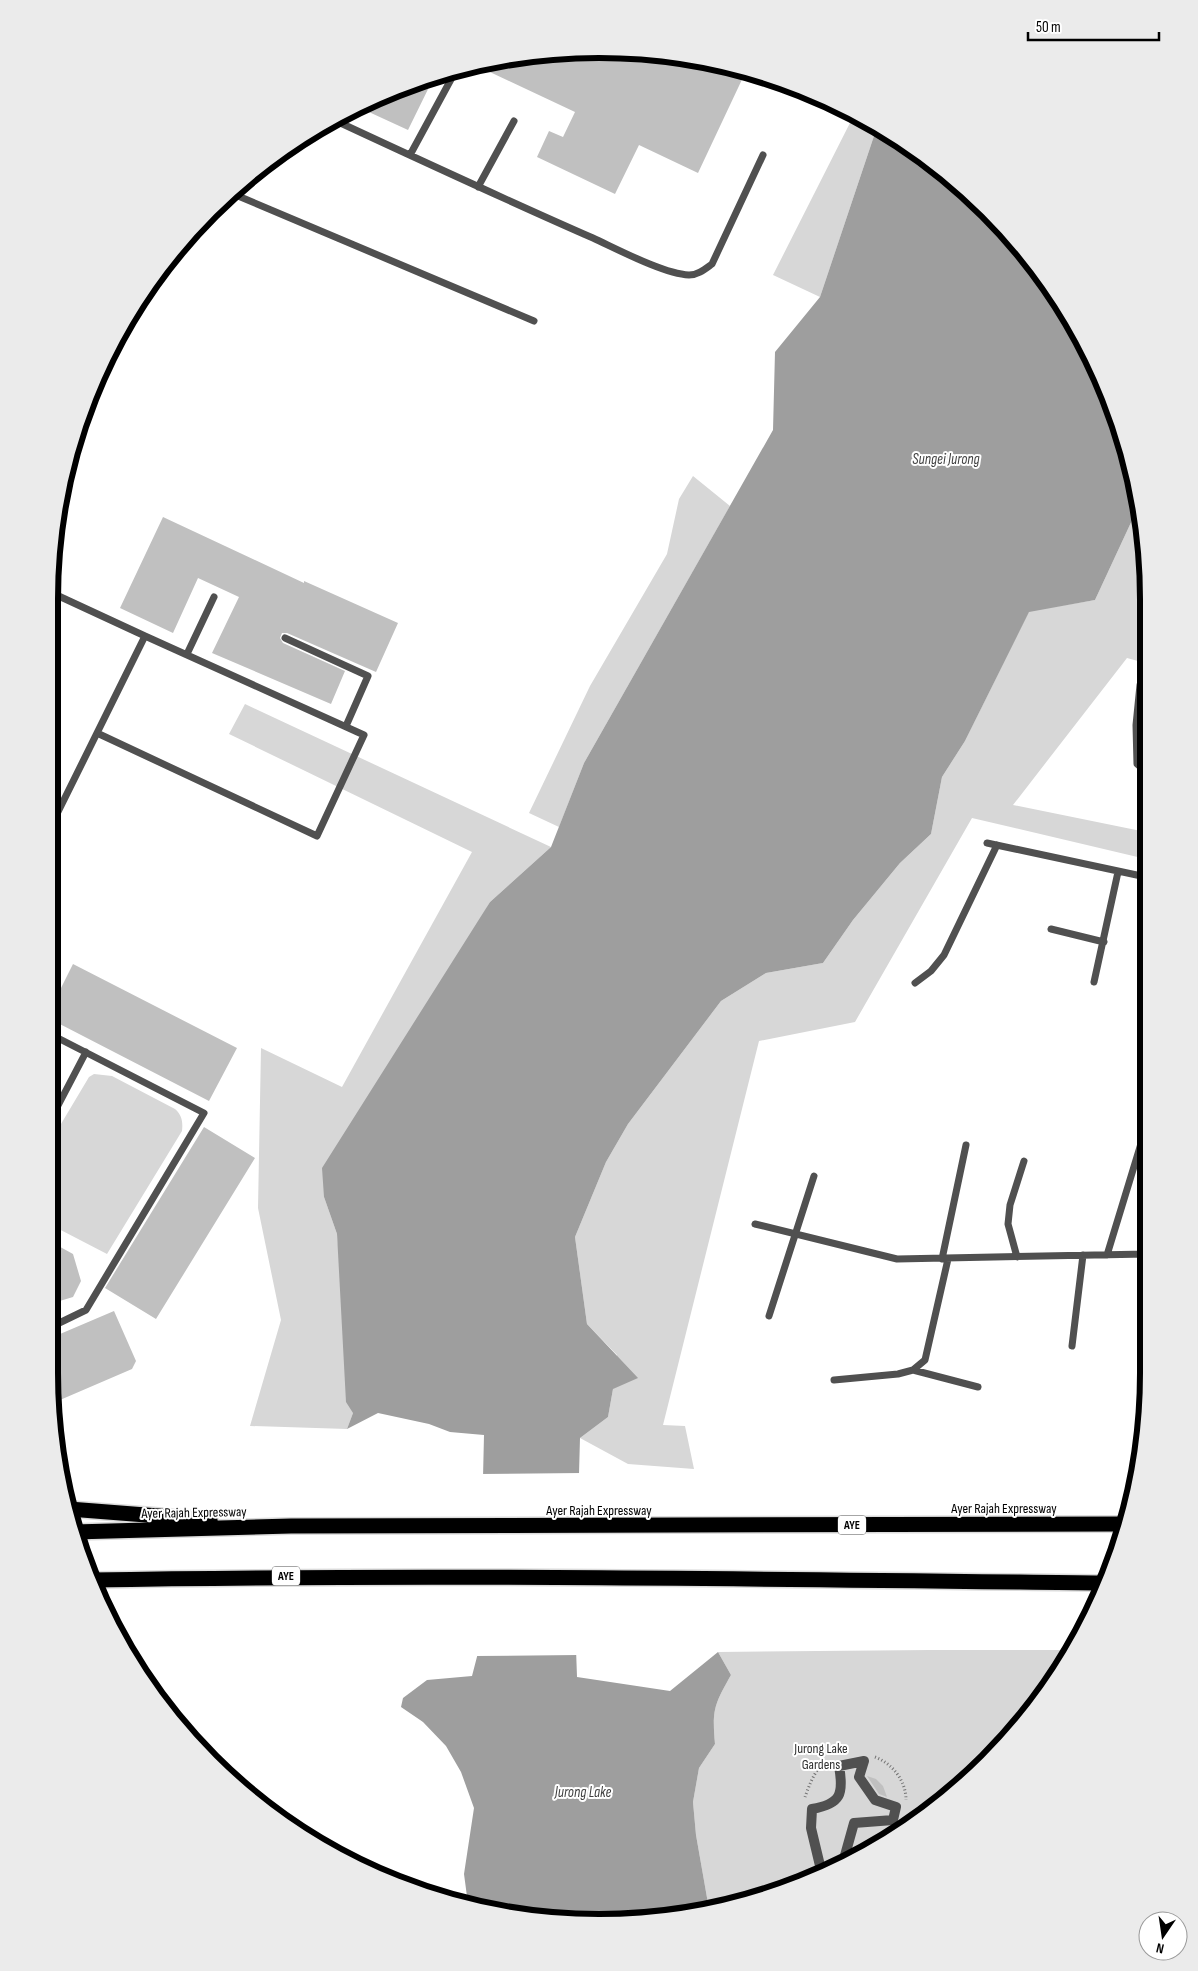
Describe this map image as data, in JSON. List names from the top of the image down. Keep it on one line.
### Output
{"streets":{"highway":["Ayer Rajah Expressway","AYE"]},"water":["Sungei Jurong","Jurong Lake"],"parks":["Jurong Lake Gardens"],"scale_bar":"50 m","north":"bottom"}
